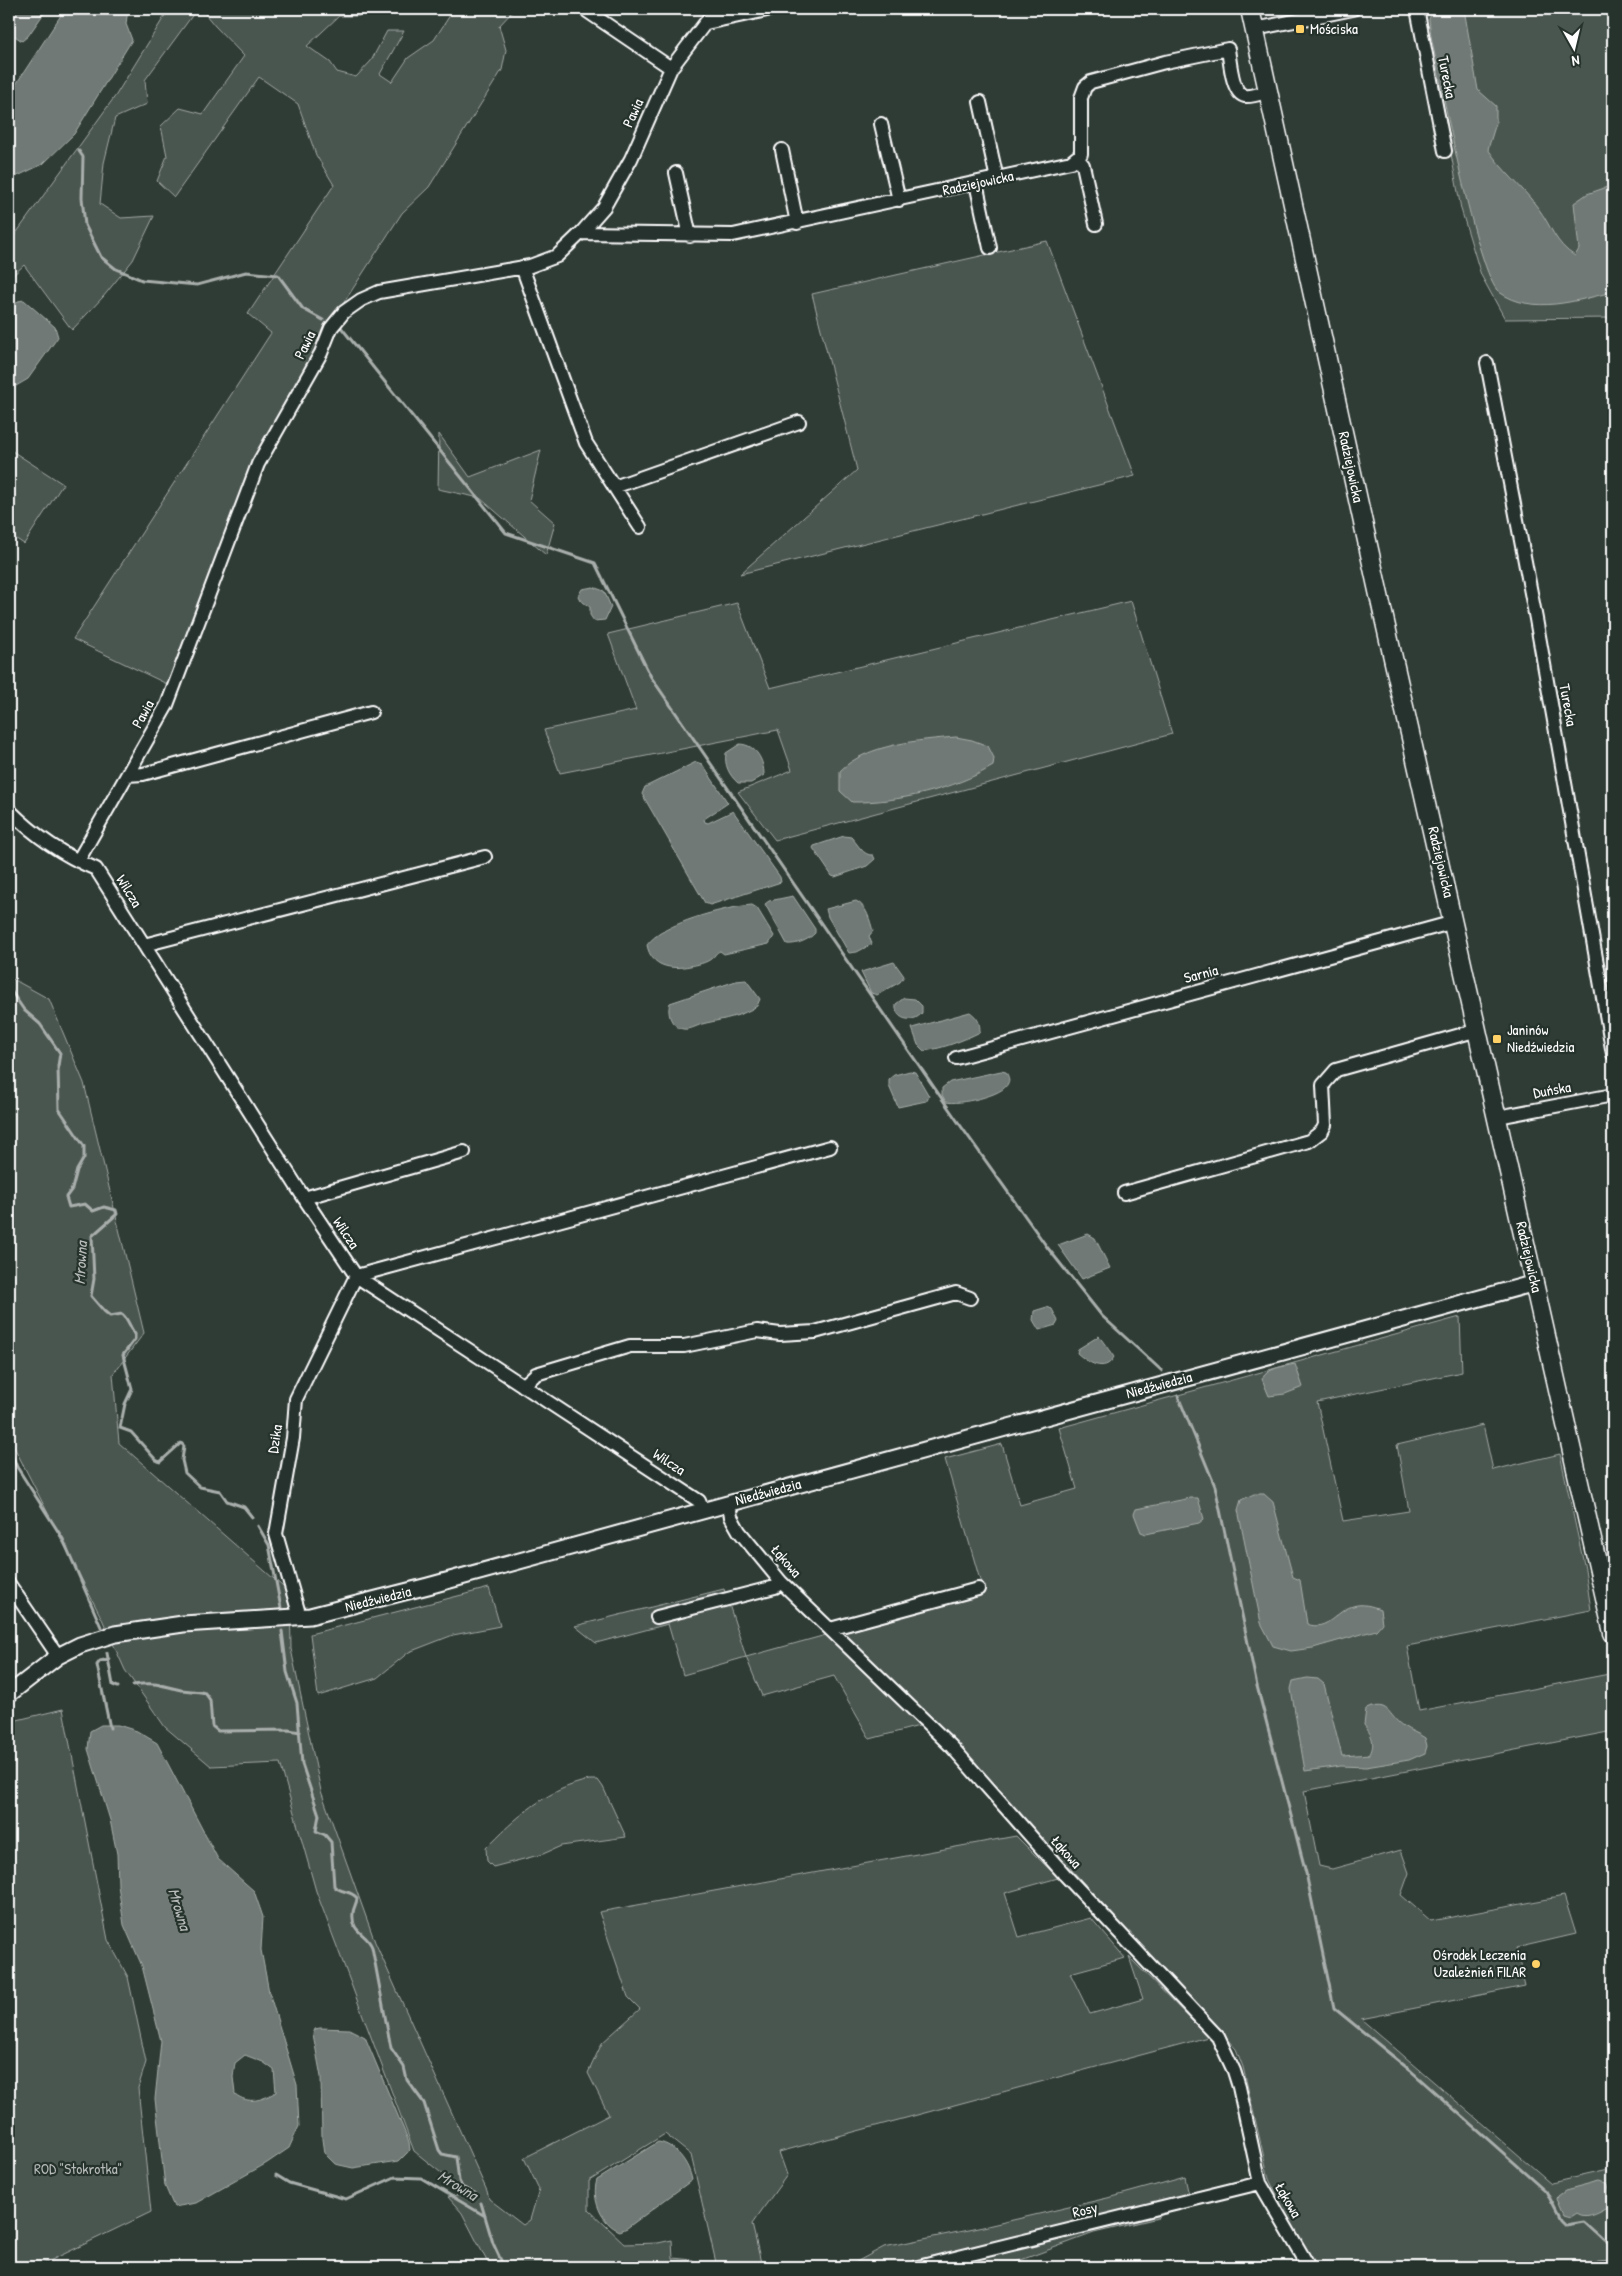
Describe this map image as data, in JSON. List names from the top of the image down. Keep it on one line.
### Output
{"streets":{"main road":["Radziejowicka"],"street":["Turecka","Pawia","Wilcza","Sarnia","Duńska","Niedźwiedzia","Dzika","Łąkowa","Rosy"]},"crossings":[["Pawia","Radziejowicka"],["Pawia","Wilcza"],["Radziejowicka","Sarnia"],["Radziejowicka","Duńska"],["Radziejowicka","Niedźwiedzia"],["Wilcza","Niedźwiedzia"],["Wilcza","Dzika"],["Niedźwiedzia","Dzika"],["Niedźwiedzia","Łąkowa"],["Łąkowa","Rosy"]],"water":["Mrowna"],"parks":["ROD \"Stokrotka\""],"places":{"transit":["Mościska","Janinów Niedźwiedzia"],"other":["Ośrodek Leczenia Uzależnień FILAR"]},"north":"bottom"}
